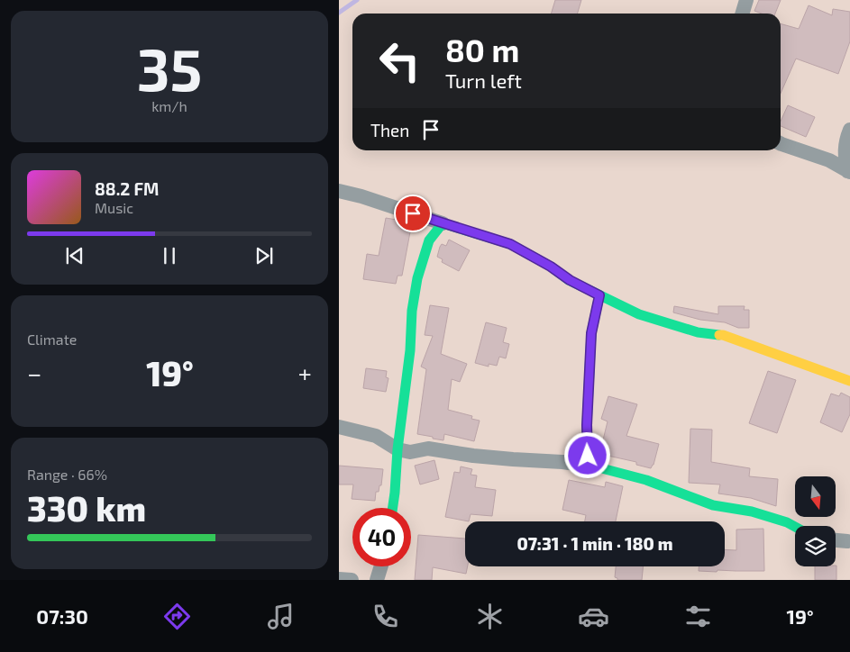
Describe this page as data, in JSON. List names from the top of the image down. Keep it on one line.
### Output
{"north":"bottom","page":{"tile":[["35","km/h"],"Climate",["Range · 66%","330 km"]],"turn":["80 m","Turn left"],"then":"Then","song":["88.2 FM","Music"],"heat":["−","19°","+"],"limit":"40","trip":"07:31 · 1 min · 180 m","tabs":["07:30","19°"]}}
